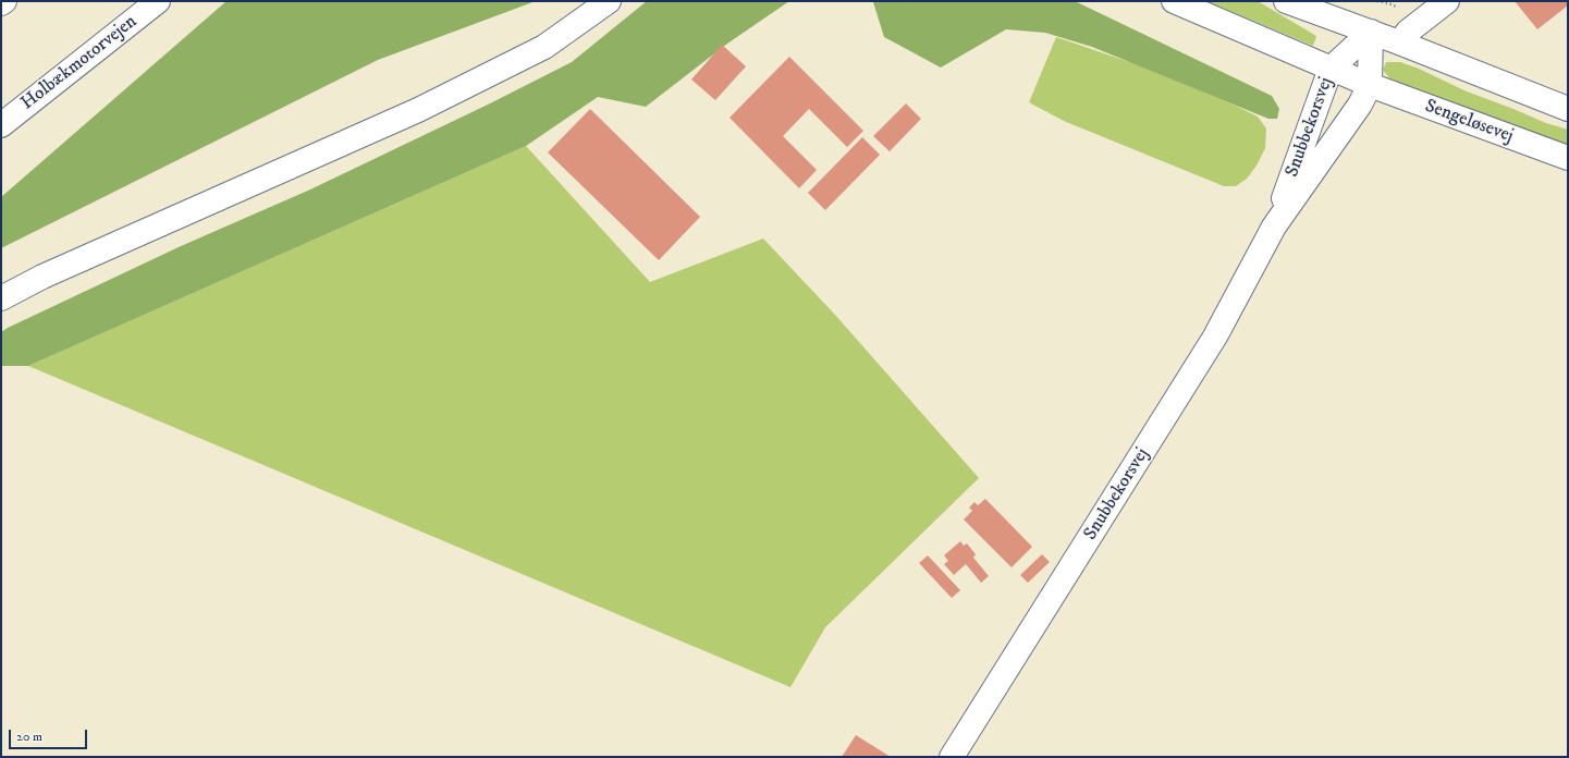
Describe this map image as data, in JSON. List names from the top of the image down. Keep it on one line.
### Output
{"streets":{"main road":["Holbækmotorvejen","Sengeløsevej","Snubbekorsvej"]},"crossings":[["Sengeløsevej","Snubbekorsvej"]],"scale_bar":"20 m"}
